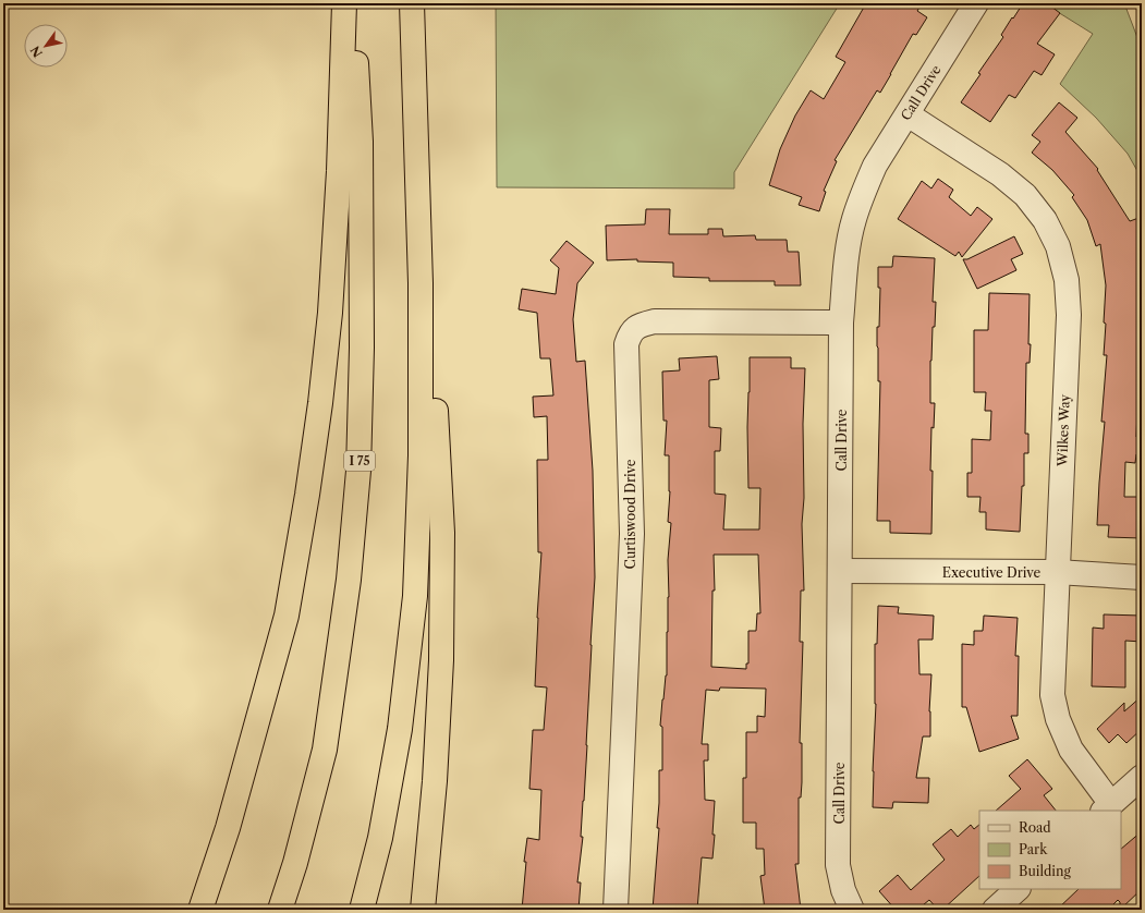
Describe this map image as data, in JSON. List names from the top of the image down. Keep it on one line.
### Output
{"streets":{"highway":["I 75"],"street":["Call Drive","Wilkes Way","Curtiswood Drive","Executive Drive"]},"crossings":[["Call Drive","Wilkes Way"],["Call Drive","Curtiswood Drive"],["Call Drive","Executive Drive"],["Wilkes Way","Executive Drive"]],"legend":["Road","Park","Building"],"north":"bottom left"}
